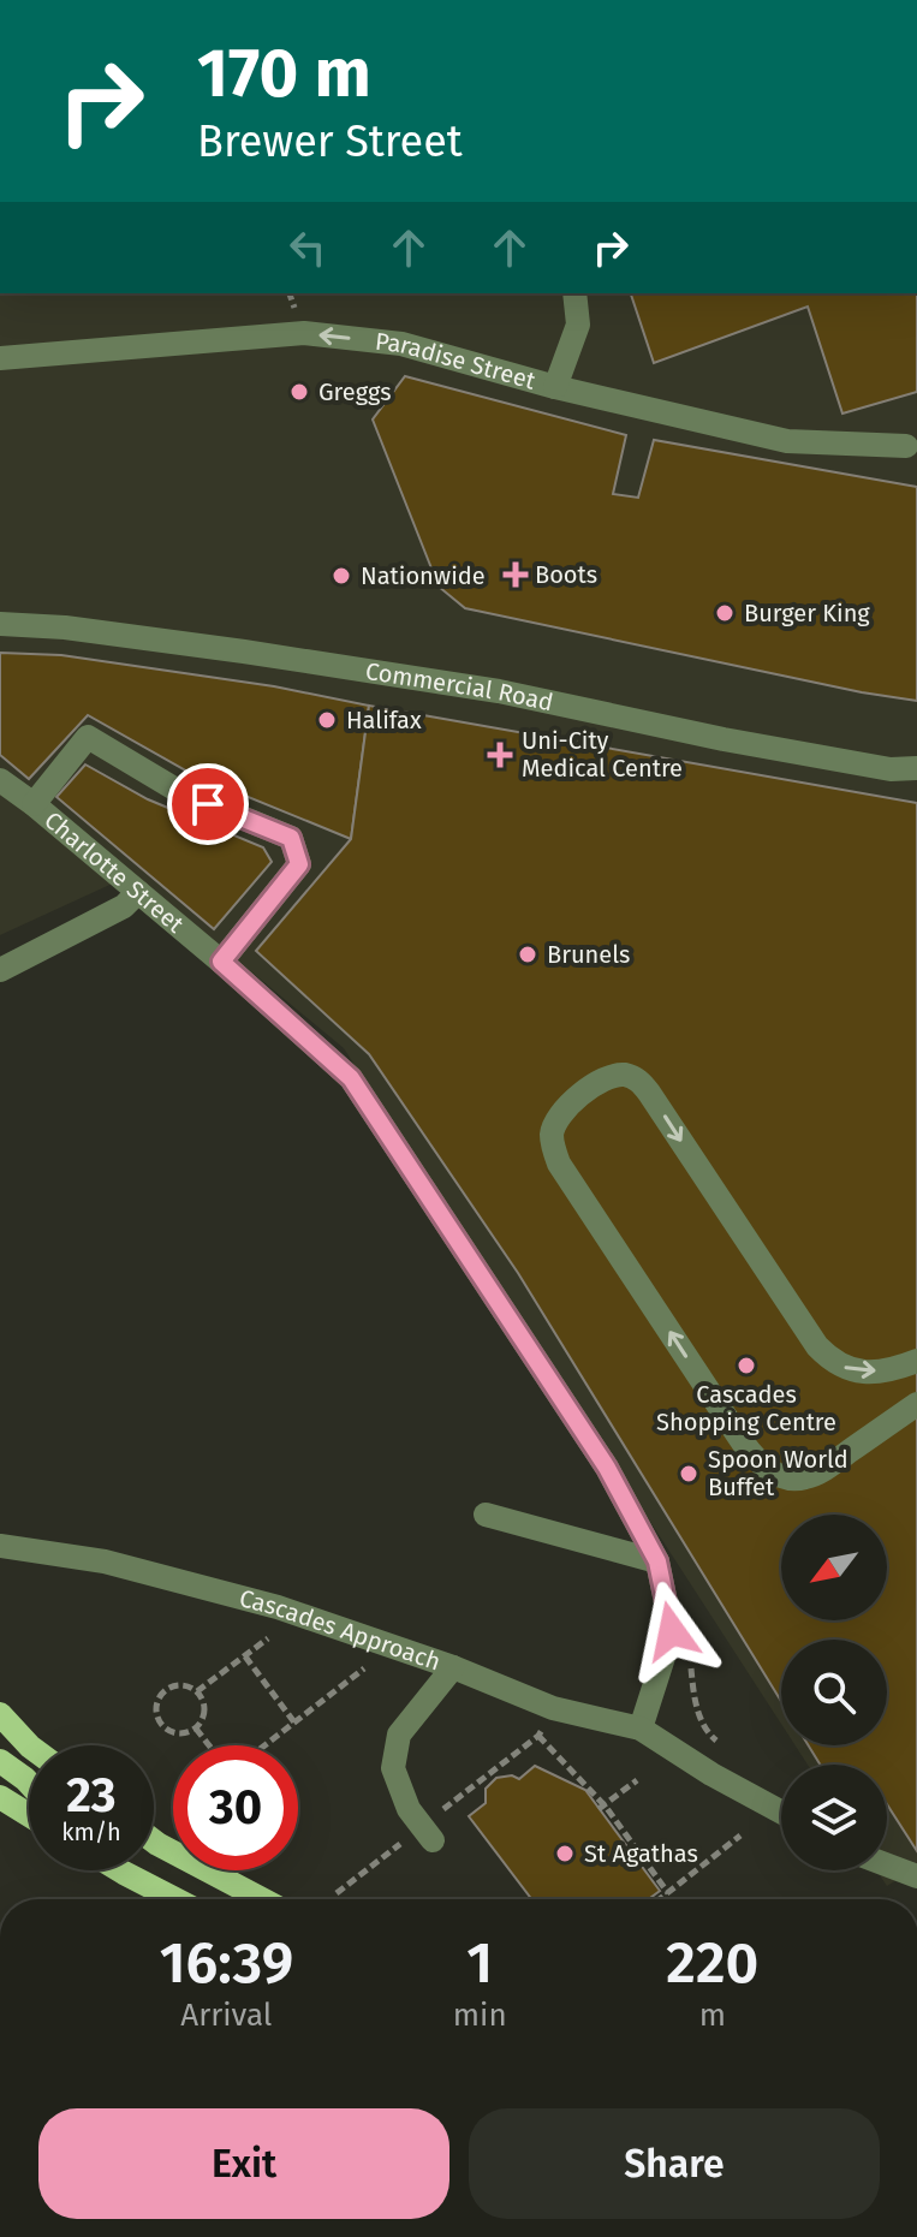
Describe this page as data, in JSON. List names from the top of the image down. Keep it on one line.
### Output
{"streets":{"street":["Paradise Street","Commercial Road","Charlotte Street","Cascades Approach"]},"crossings":[["Charlotte Street","Cascades Approach"]],"one_way":["Paradise Street"],"places":{"other":["Greggs","Nationwide","Burger King","Halifax","Brunels","Cascades Shopping Centre","Spoon World Buffet","St Agathas"],"health":["Boots","Uni-City Medical Centre"]},"north":"bottom left","page":{"turn":["170 m","Brewer Street"],"speed":"23 km/h","limit":"30","eta":["16:39","Arrival","1","min","220","m"],"buttons":["Exit","Share"]}}
